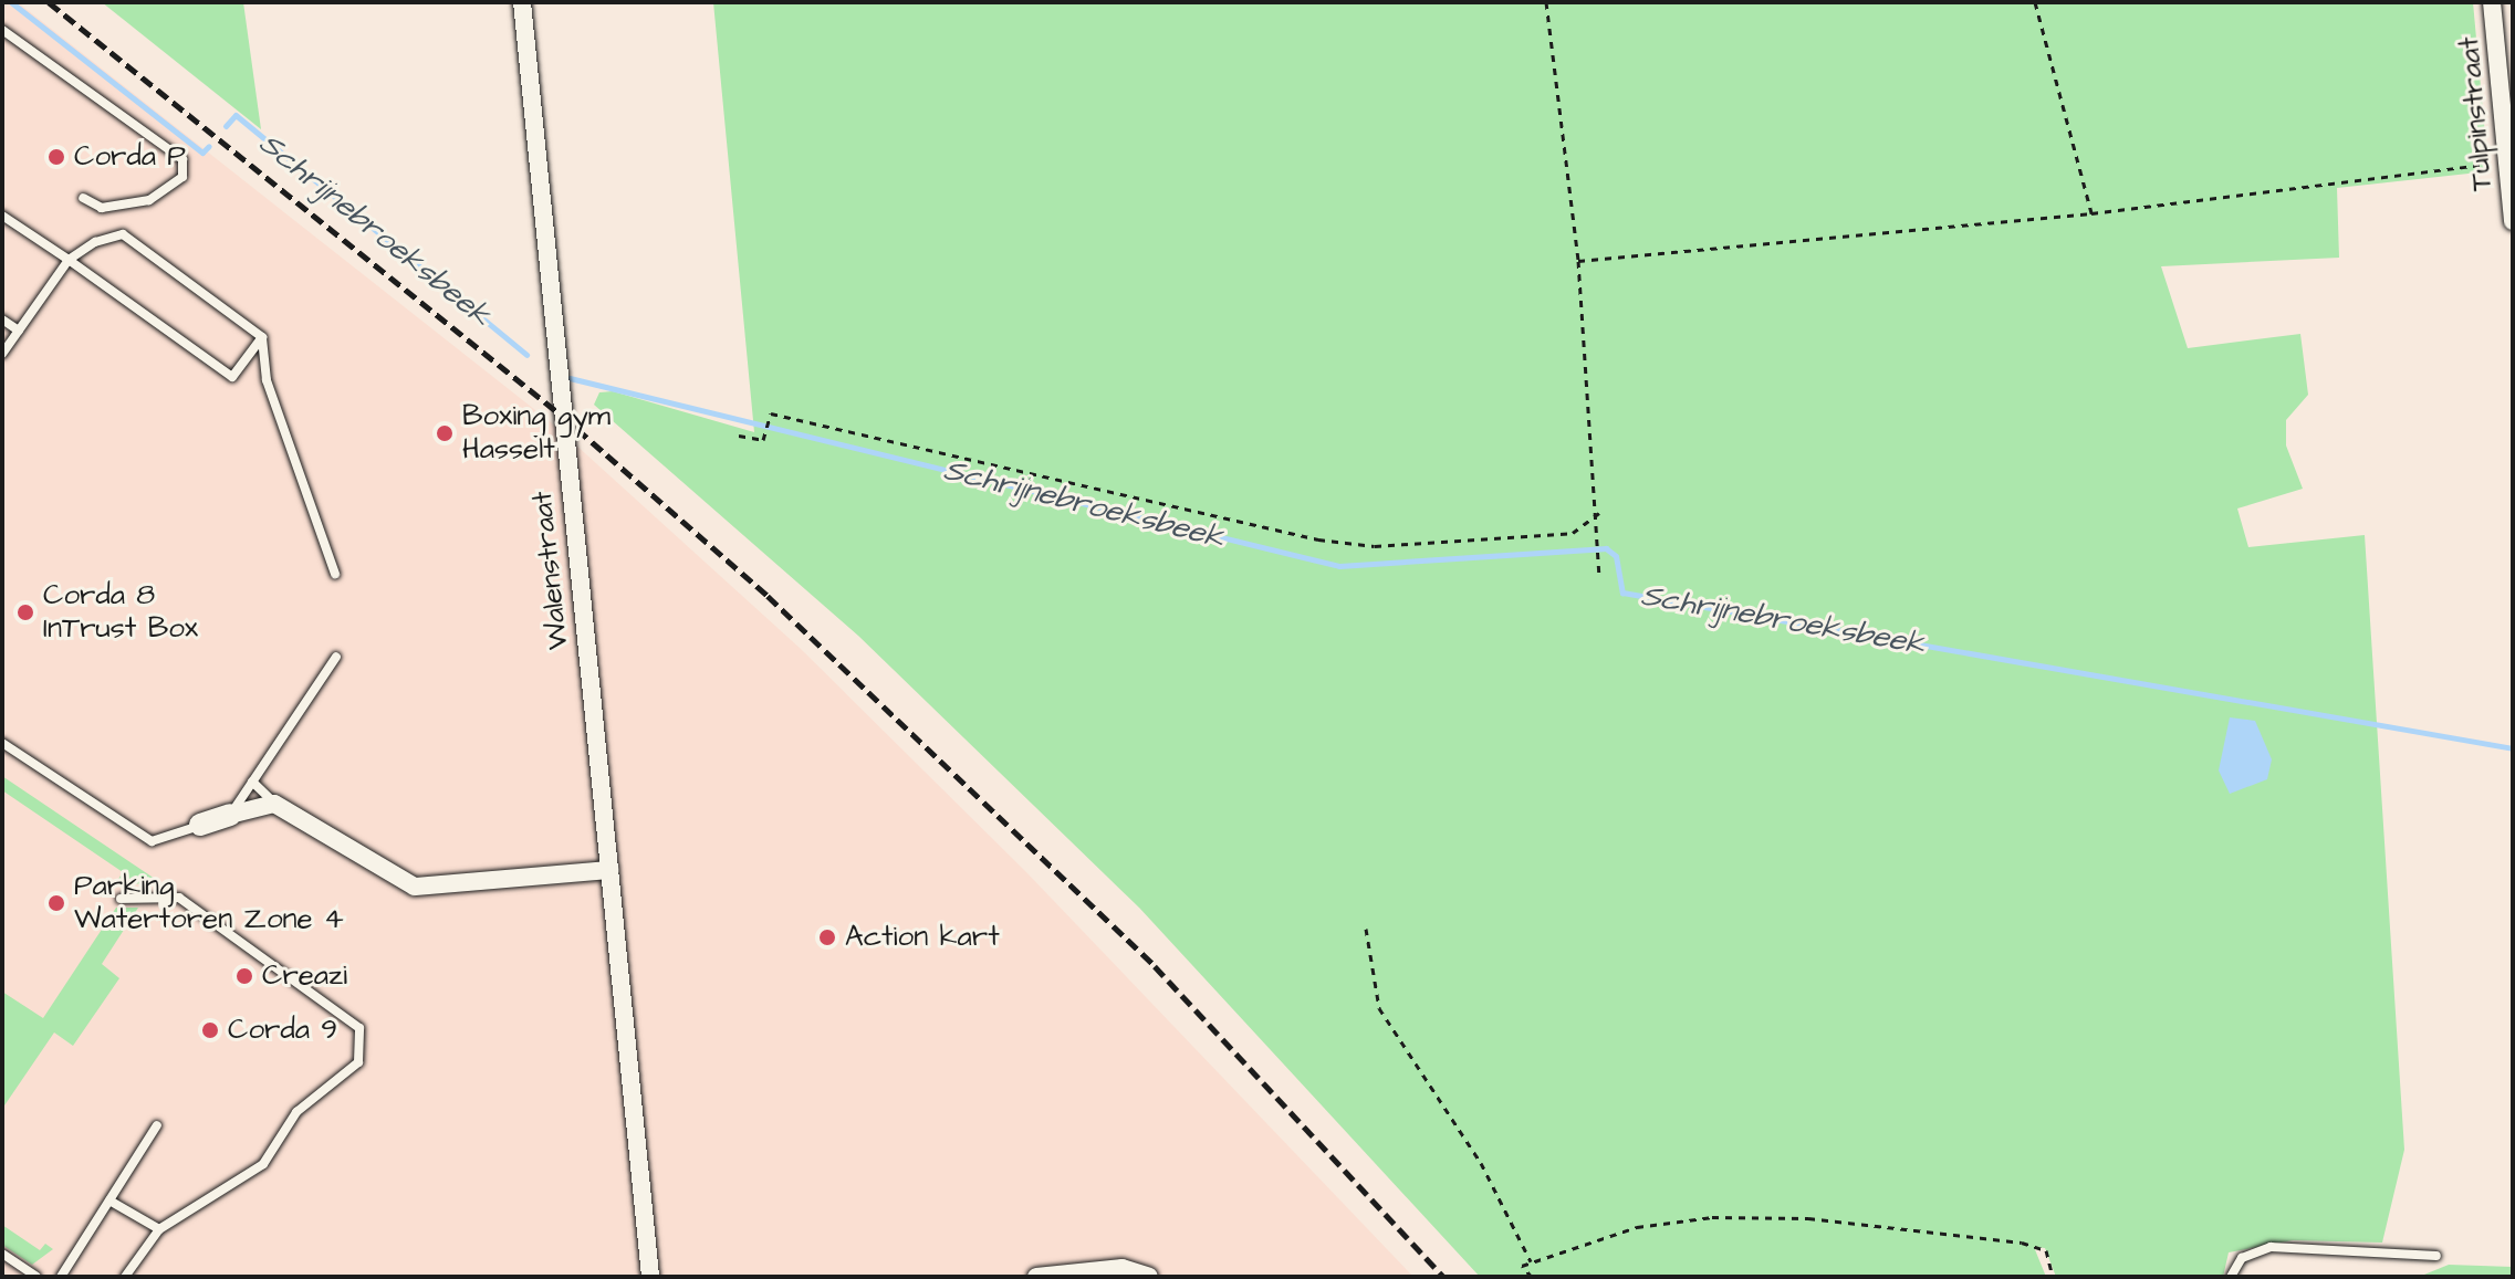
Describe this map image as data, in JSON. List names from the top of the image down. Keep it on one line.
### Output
{"streets":{"street":["Tulpinstraat","Walenstraat"]},"water":["Schrijnebroeksbeek"],"places":["Corda P","Boxing gym Hasselt","Corda 8 InTrust Box","Parking Watertoren Zone 4","Action kart","Creazi","Corda 9"]}
